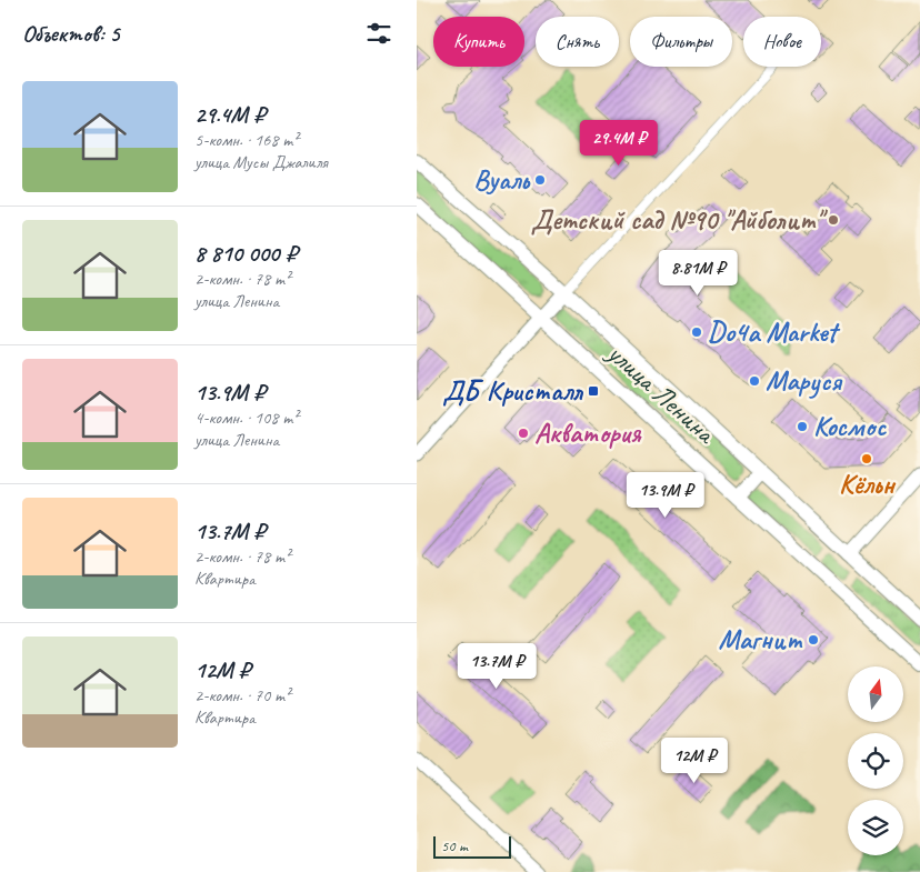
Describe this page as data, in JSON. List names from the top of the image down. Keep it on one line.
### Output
{"streets":{"main road":["улица Ленина"]},"places":{"other":["Вуаль","Детский сад №90 \"Айболит\"","Do4a Market","Маруся","Космос","Акватория","Кёльн","Магнит"],"transit":["ДБ Кристалл"]},"scale_bar":"50 m","north":"top","page":{"heading":"Объектов: 5","chip":["Купить","Снять","Фильтры","Новое"],"list":[{"name":"29.4M ₽","note":"5-комн. · 168 m² · улица Мусы Джалиля"},{"name":"8 810 000 ₽","note":"2-комн. · 78 m² · улица Ленина"},{"name":"13.9M ₽","note":"4-комн. · 108 m² · улица Ленина"},{"name":"13.7M ₽","note":"2-комн. · 78 m² · Квартира"},{"name":"12M ₽","note":"2-комн. · 70 m² · Квартира"}],"price":["29.4M ₽","8.81M ₽","13.9M ₽","13.7M ₽","12M ₽"],"scale":"50 m"}}
